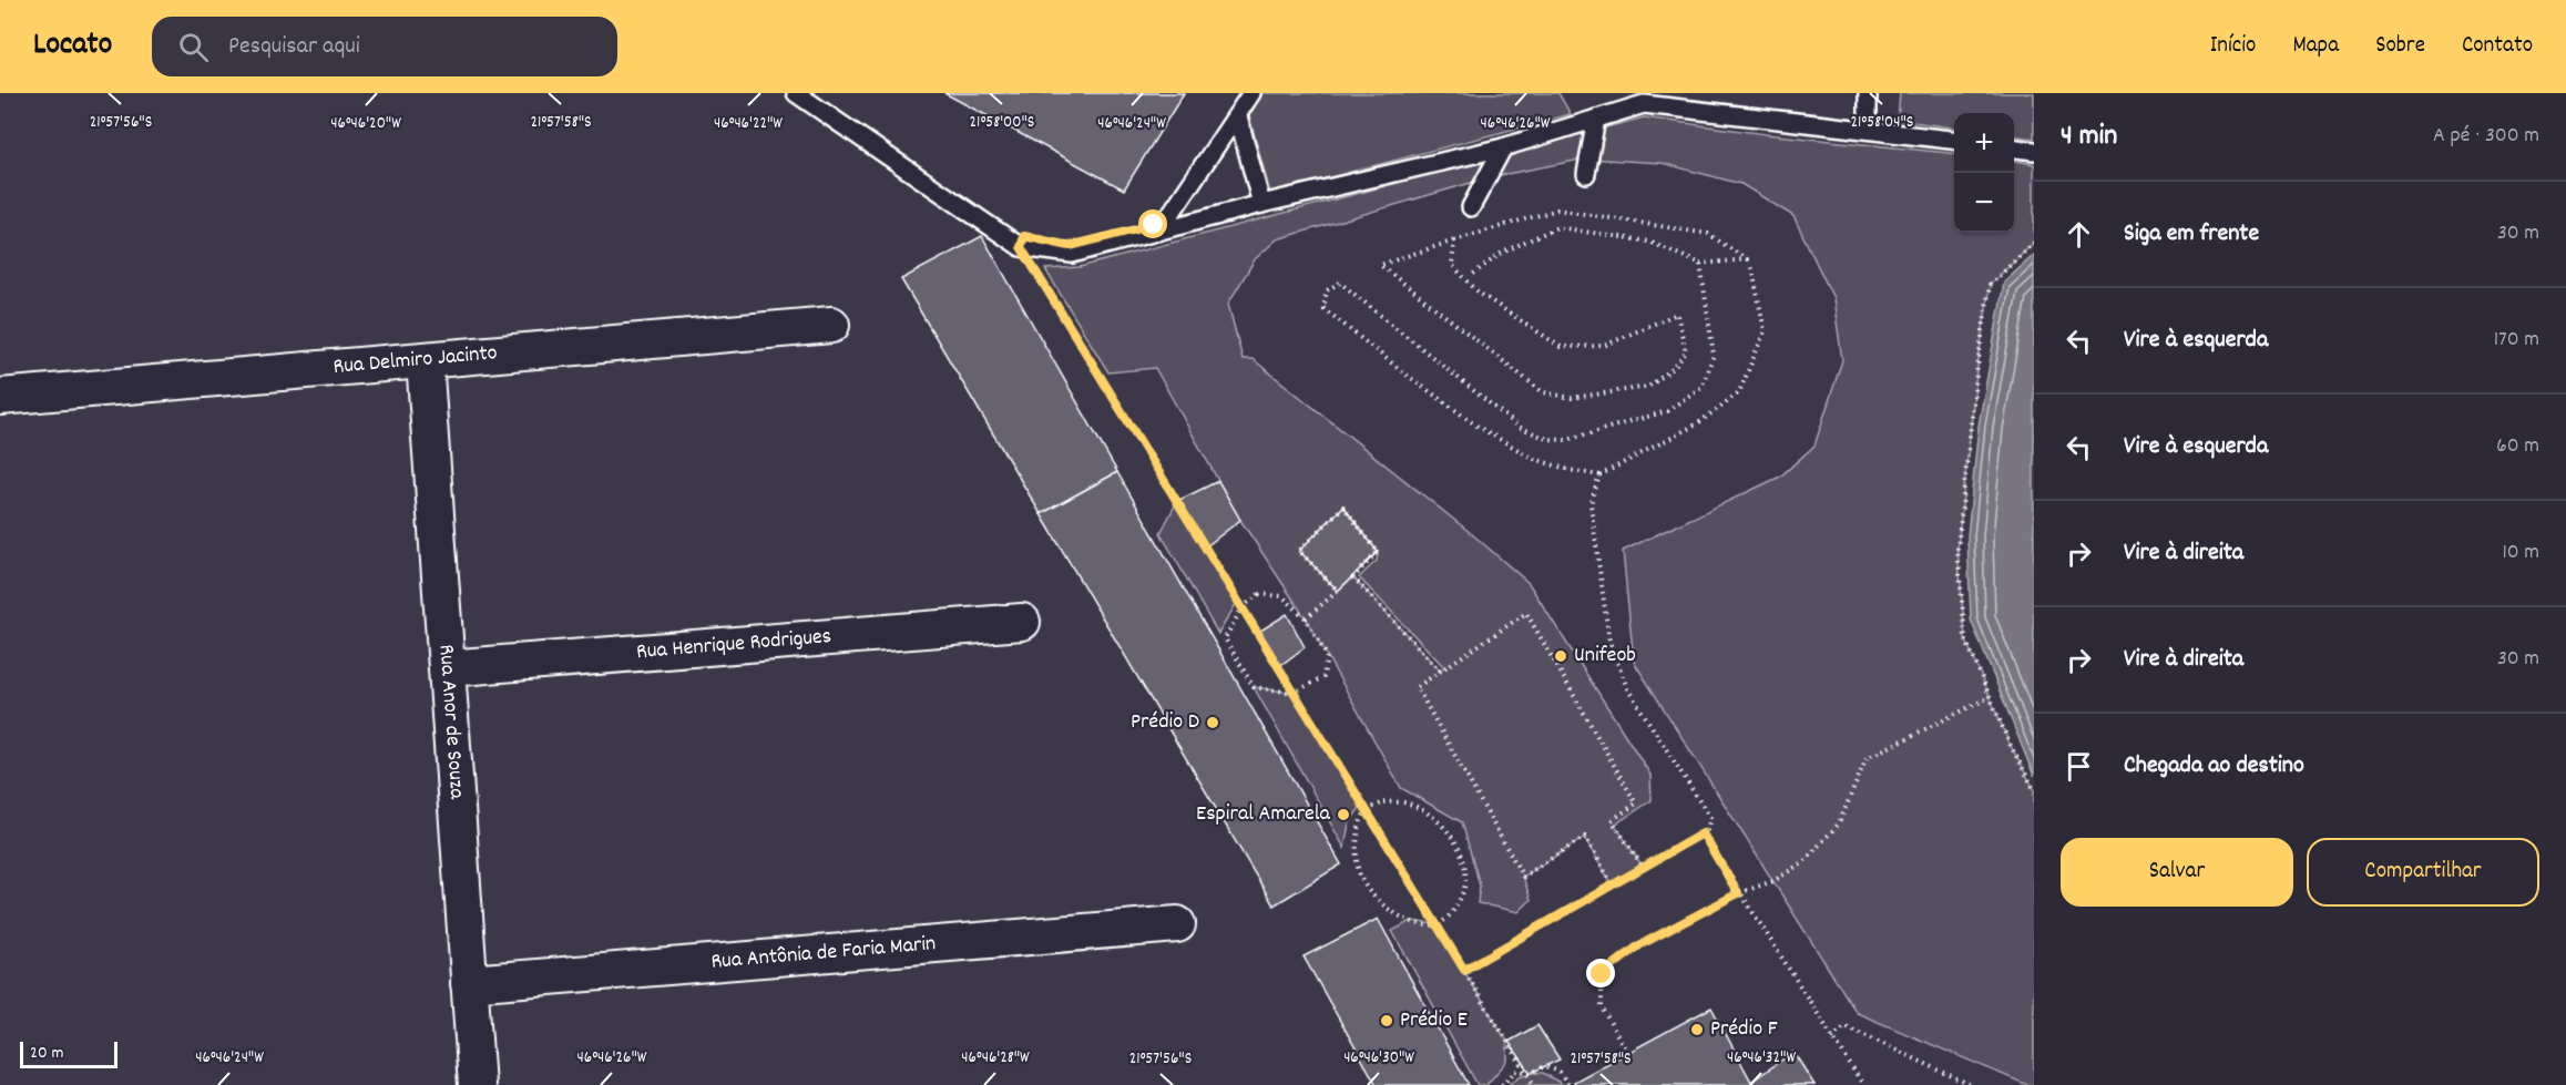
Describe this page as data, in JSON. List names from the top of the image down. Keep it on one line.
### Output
{"streets":{"street":["Rua Delmiro Jacinto","Rua Henrique Rodrigues","Rua Anor de Souza","Rua Antônia de Faria Marin"]},"crossings":[["Rua Delmiro Jacinto","Rua Anor de Souza"],["Rua Henrique Rodrigues","Rua Anor de Souza"],["Rua Anor de Souza","Rua Antônia de Faria Marin"]],"places":["Unifeob","Prédio D","Espiral Amarela","Prédio E","Prédio F"],"scale_bar":"20 m","page":{"header":"Locato","search":"Pesquisar aqui","nav":["Início","Mapa","Sobre","Contato"],"heading":["4 min","A pé · 300 m"],"map_buttons":["+","−"],"list":[["Siga em frente","30 m"],["Vire à esquerda","170 m"],["Vire à esquerda","60 m"],["Vire à direita","10 m"],["Vire à direita","30 m"],"Chegada ao destino"],"buttons":["Salvar","Compartilhar"],"scale":"20 m"},"coordinates":["21°57'56\"S","21°57'58\"S","21°58'00\"S","21°58'04\"S","46°46'26\"W","46°46'20\"W","46°46'22\"W","46°46'24\"W","46°46'28\"W","46°46'30\"W","46°46'32\"W"]}
